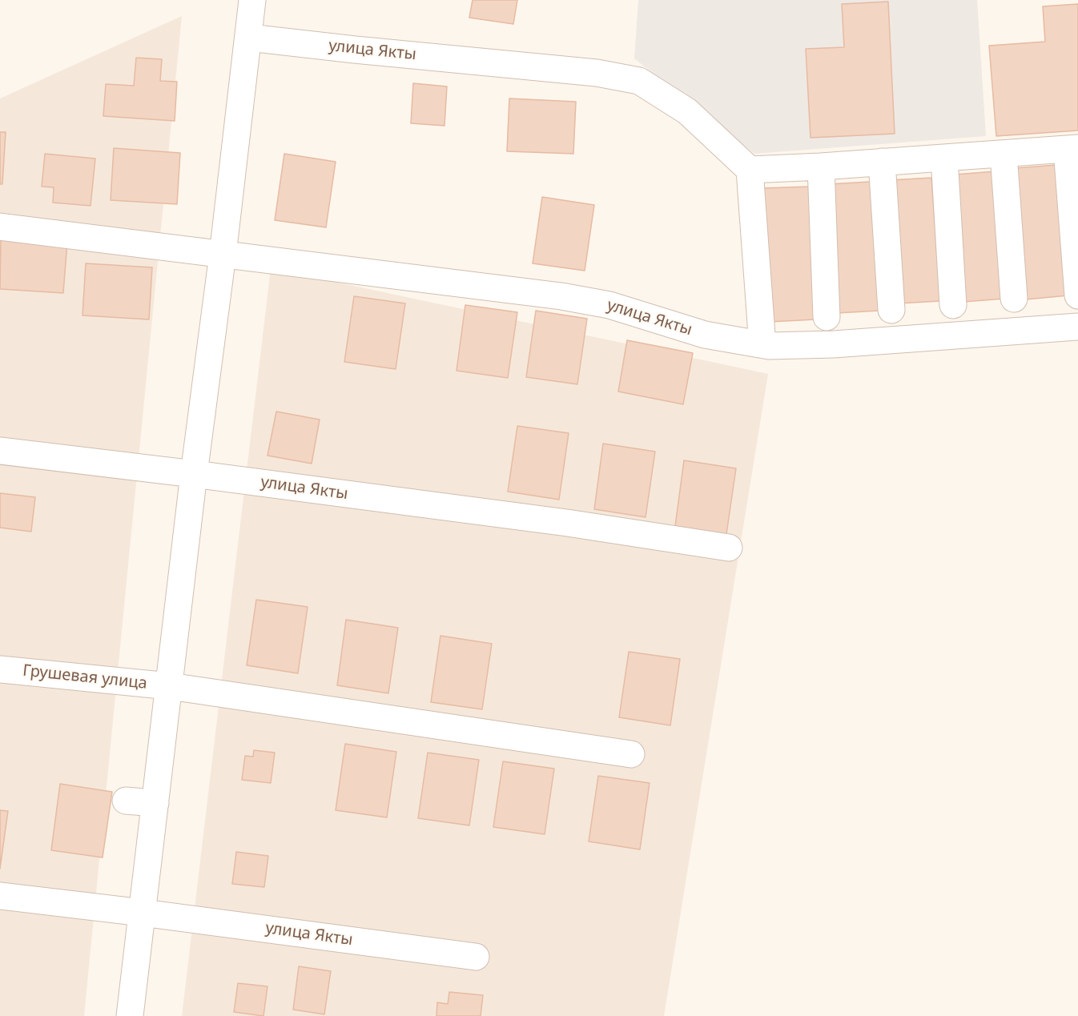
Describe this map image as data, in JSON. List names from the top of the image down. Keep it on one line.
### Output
{"streets":{"street":["улица Якты","Грушевая улица"]}}
